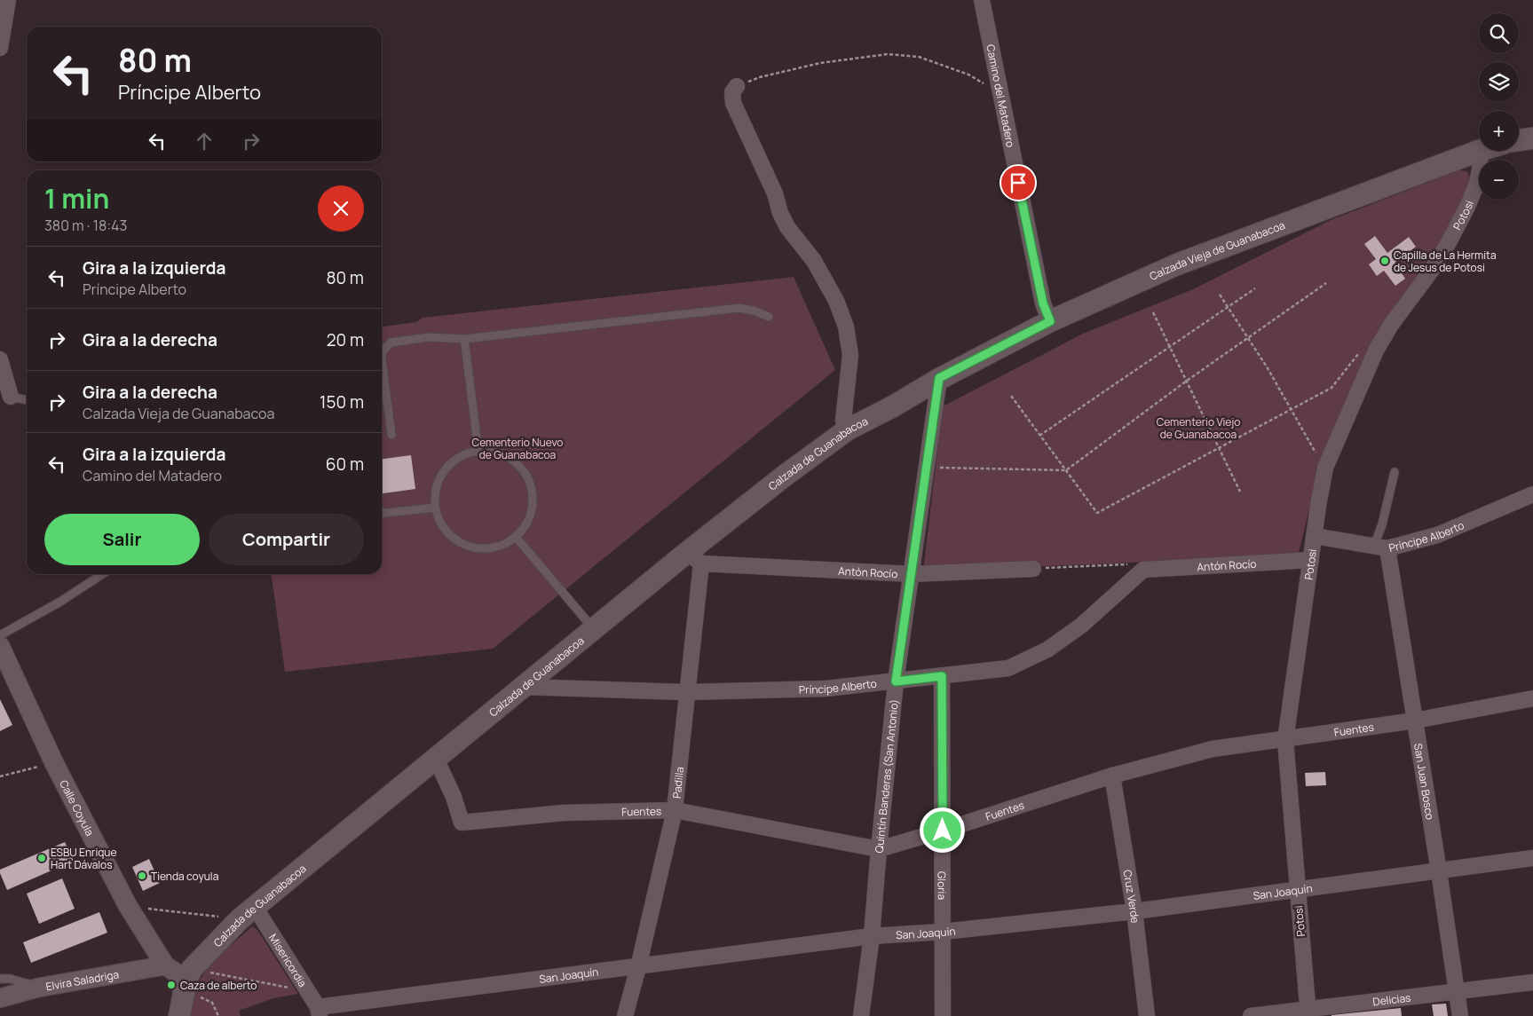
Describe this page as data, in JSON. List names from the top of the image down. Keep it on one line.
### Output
{"streets":{"main road":["Calzada Vieja de Guanabacoa","Calzada de Guanabacoa"],"street":["Camino del Matadero","Potosi","Príncipe Alberto","Antón Rocío","Fuentes","Quintín Banderas (San Antonio)","San Juan Bosco","Padilla","Calle Coyula","Gloria","San Joaquín","Cruz Verde","Misericordia","Elvira Saladriga","Delicias"]},"crossings":[["Camino del Matadero","Calzada Vieja de Guanabacoa"],["Potosi","Calzada Vieja de Guanabacoa"],["Potosi","Príncipe Alberto"],["Potosi","Antón Rocío"],["Potosi","Fuentes"],["Potosi","San Joaquín"],["Potosi","Delicias"],["Calzada Vieja de Guanabacoa","Calzada de Guanabacoa"],["Calzada Vieja de Guanabacoa","Quintín Banderas (San Antonio)"],["Calzada de Guanabacoa","Príncipe Alberto"],["Calzada de Guanabacoa","Antón Rocío"],["Calzada de Guanabacoa","Fuentes"],["Calzada de Guanabacoa","Quintín Banderas (San Antonio)"],["Calzada de Guanabacoa","Padilla"],["Calzada de Guanabacoa","Calle Coyula"],["Calzada de Guanabacoa","Misericordia"],["Príncipe Alberto","Antón Rocío"],["Príncipe Alberto","Quintín Banderas (San Antonio)"],["Príncipe Alberto","San Juan Bosco"],["Príncipe Alberto","Padilla"],["Príncipe Alberto","Gloria"],["Antón Rocío","Quintín Banderas (San Antonio)"],["Antón Rocío","Padilla"],["Fuentes","Quintín Banderas (San Antonio)"],["Fuentes","San Juan Bosco"],["Fuentes","Padilla"],["Fuentes","Gloria"],["Fuentes","Cruz Verde"],["Quintín Banderas (San Antonio)","San Joaquín"],["San Juan Bosco","San Joaquín"],["San Juan Bosco","Delicias"],["Padilla","San Joaquín"],["Calle Coyula","Elvira Saladriga"],["Gloria","San Joaquín"],["San Joaquín","Cruz Verde"],["San Joaquín","Misericordia"]],"parks":["Cementerio Viejo de Guanabacoa","Cementerio Nuevo de Guanabacoa"],"places":["Capilla de La Hermita de Jesus de Potosi","ESBU Enrique Hart Dávalos","Tienda coyula","Caza de alberto"],"page":{"map_buttons":["+","−"],"turn":["80 m","Príncipe Alberto"],"heading":["1 min","380 m · 18:43"],"list":[{"name":"Gira a la izquierda","note":"Príncipe Alberto","value":"80 m"},{"name":"Gira a la derecha","value":"20 m"},{"name":"Gira a la derecha","note":"Calzada Vieja de Guanabacoa","value":"150 m"},{"name":"Gira a la izquierda","note":"Camino del Matadero","value":"60 m"}],"buttons":["Salir","Compartir"]}}
